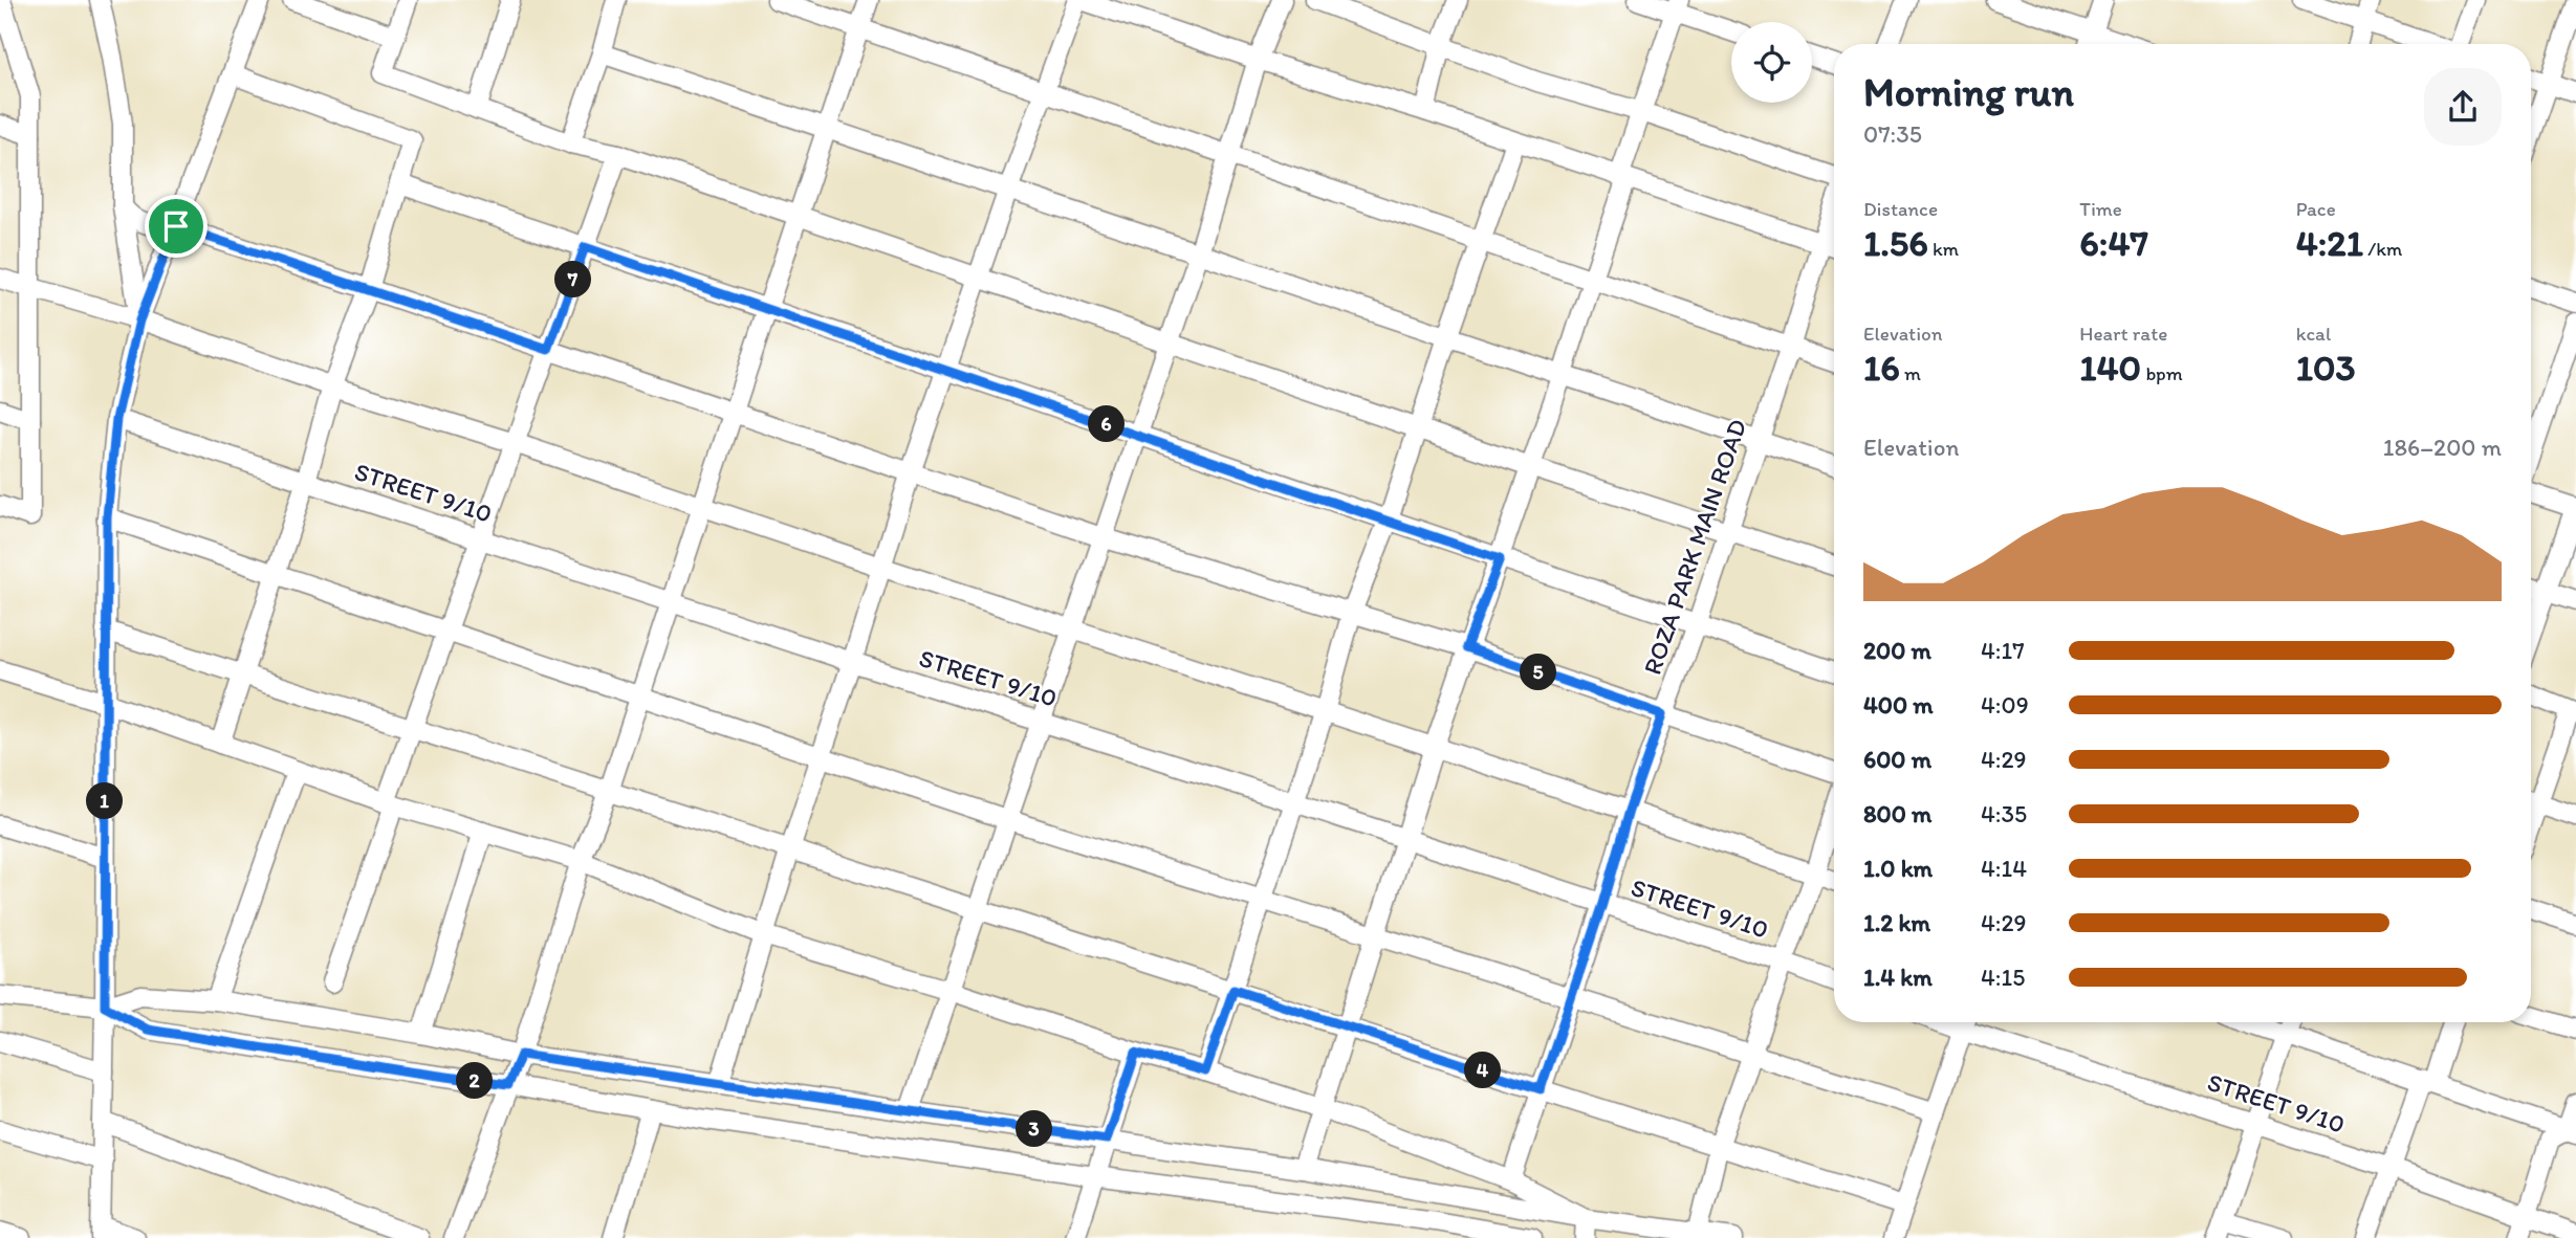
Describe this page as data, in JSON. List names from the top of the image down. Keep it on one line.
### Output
{"streets":{"street":["STREET 9/10","ROZA PARK MAIN ROAD"]},"crossings":[["STREET 9/10","ROZA PARK MAIN ROAD"]],"page":{"heading":["Morning run","07:35"],"stats":[["Distance","1.56 km"],["Time","6:47"],["Pace","4:21 /km"],["Elevation","16 m"],["Heart rate","140 bpm"],["kcal","103"]],"pins":["7","6","5","1","4","2","3"],"chart":["Elevation","186–200 m"],"list":[{"name":"200 m","note":"4:17"},{"name":"400 m","note":"4:09"},{"name":"600 m","note":"4:29"},{"name":"800 m","note":"4:35"},{"name":"1.0 km","note":"4:14"},{"name":"1.2 km","note":"4:29"},{"name":"1.4 km","note":"4:15"}]}}
